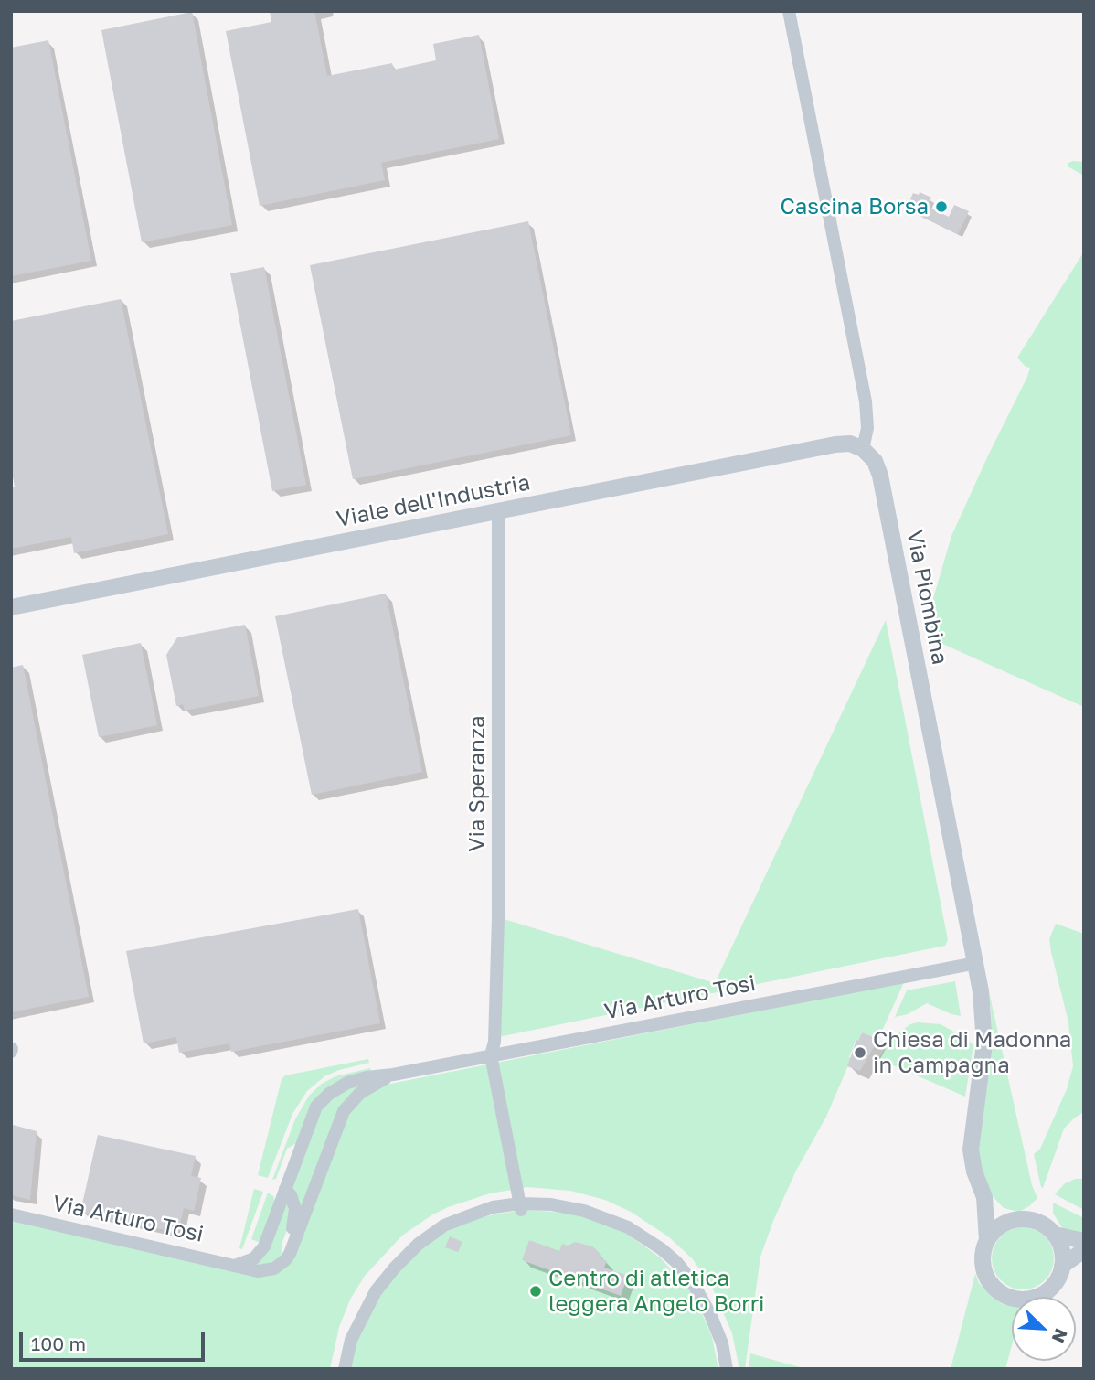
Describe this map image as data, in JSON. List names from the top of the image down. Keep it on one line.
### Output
{"streets":{"street":["Viale dell'Industria","Via Piombina","Via Speranza","Via Arturo Tosi"]},"crossings":[["Viale dell'Industria","Via Piombina"],["Viale dell'Industria","Via Speranza"],["Via Piombina","Via Arturo Tosi"],["Via Speranza","Via Arturo Tosi"]],"places":["Cascina Borsa","Chiesa di Madonna in Campagna","Centro di atletica leggera Angelo Borri"],"scale_bar":"100 m","north":"bottom right"}
